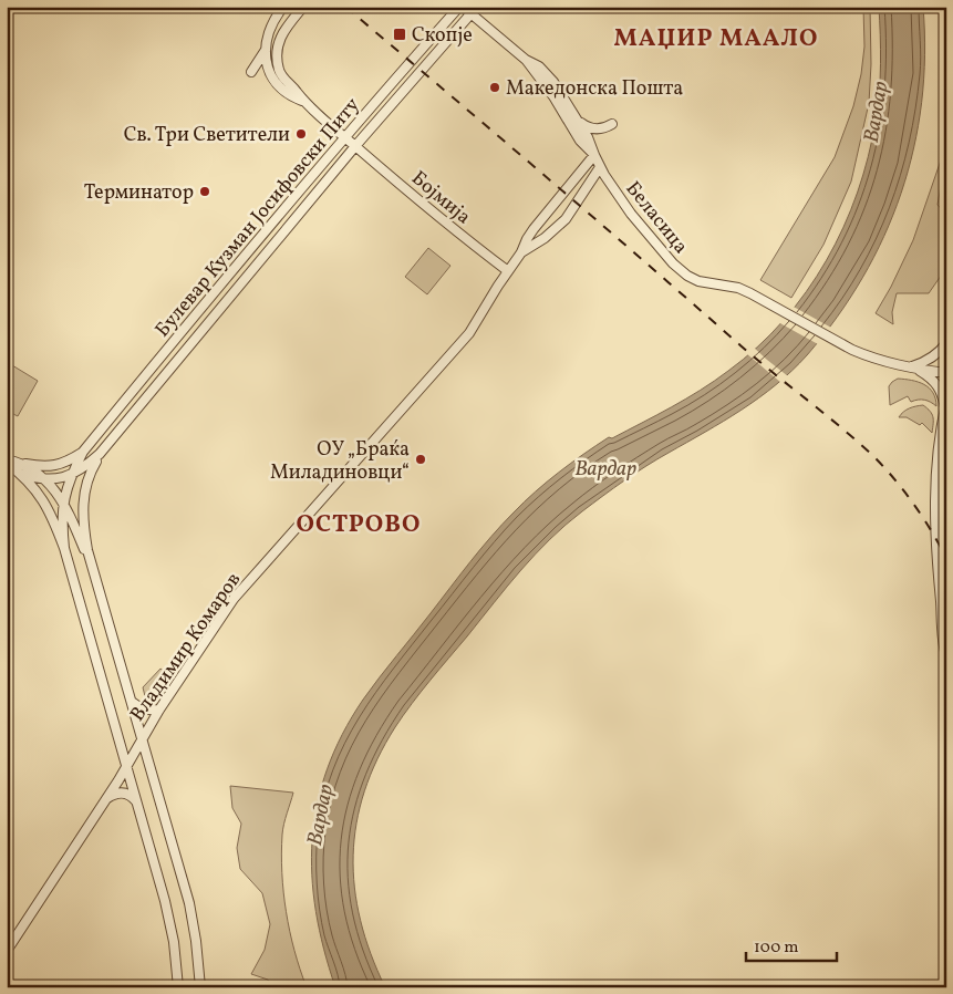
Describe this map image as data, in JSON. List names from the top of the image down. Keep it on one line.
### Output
{"streets":{"street":["Бојмија","Булевар Кузман Јосифовски Питу","Беласица","Владимир Комаров"]},"crossings":[["Бојмија","Булевар Кузман Јосифовски Питу"],["Бојмија","Владимир Комаров"],["Булевар Кузман Јосифовски Питу","Беласица"],["Беласица","Владимир Комаров"]],"districts":["МАЏИР МААЛО","ОСТРОВО"],"water":["Вардар"],"places":{"transit":["Скопје"],"other":["Македонска Пошта","Св. Три Светители","Терминатор","ОУ „Браќа Миладиновци“"]},"scale_bar":"100 m"}
